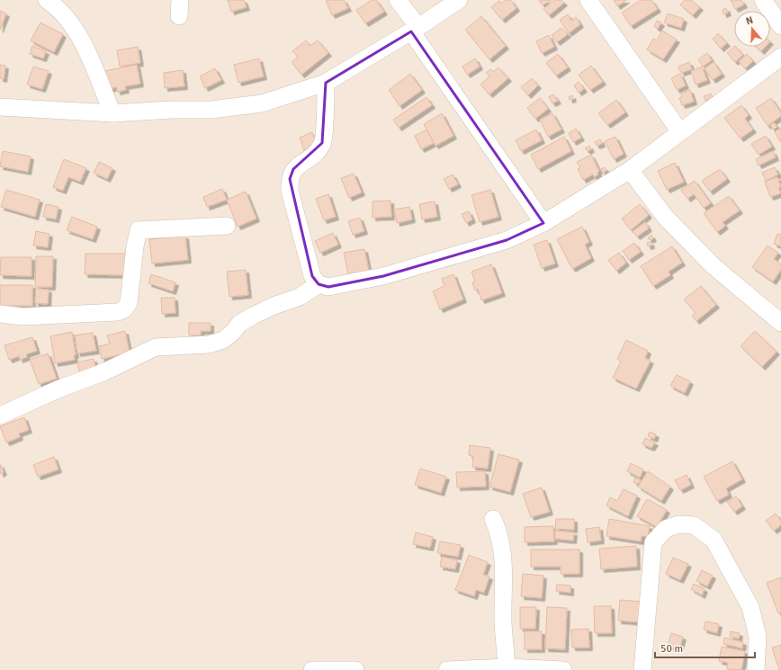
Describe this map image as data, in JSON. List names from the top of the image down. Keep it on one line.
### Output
{"scale_bar":"50 m","north":"top"}
